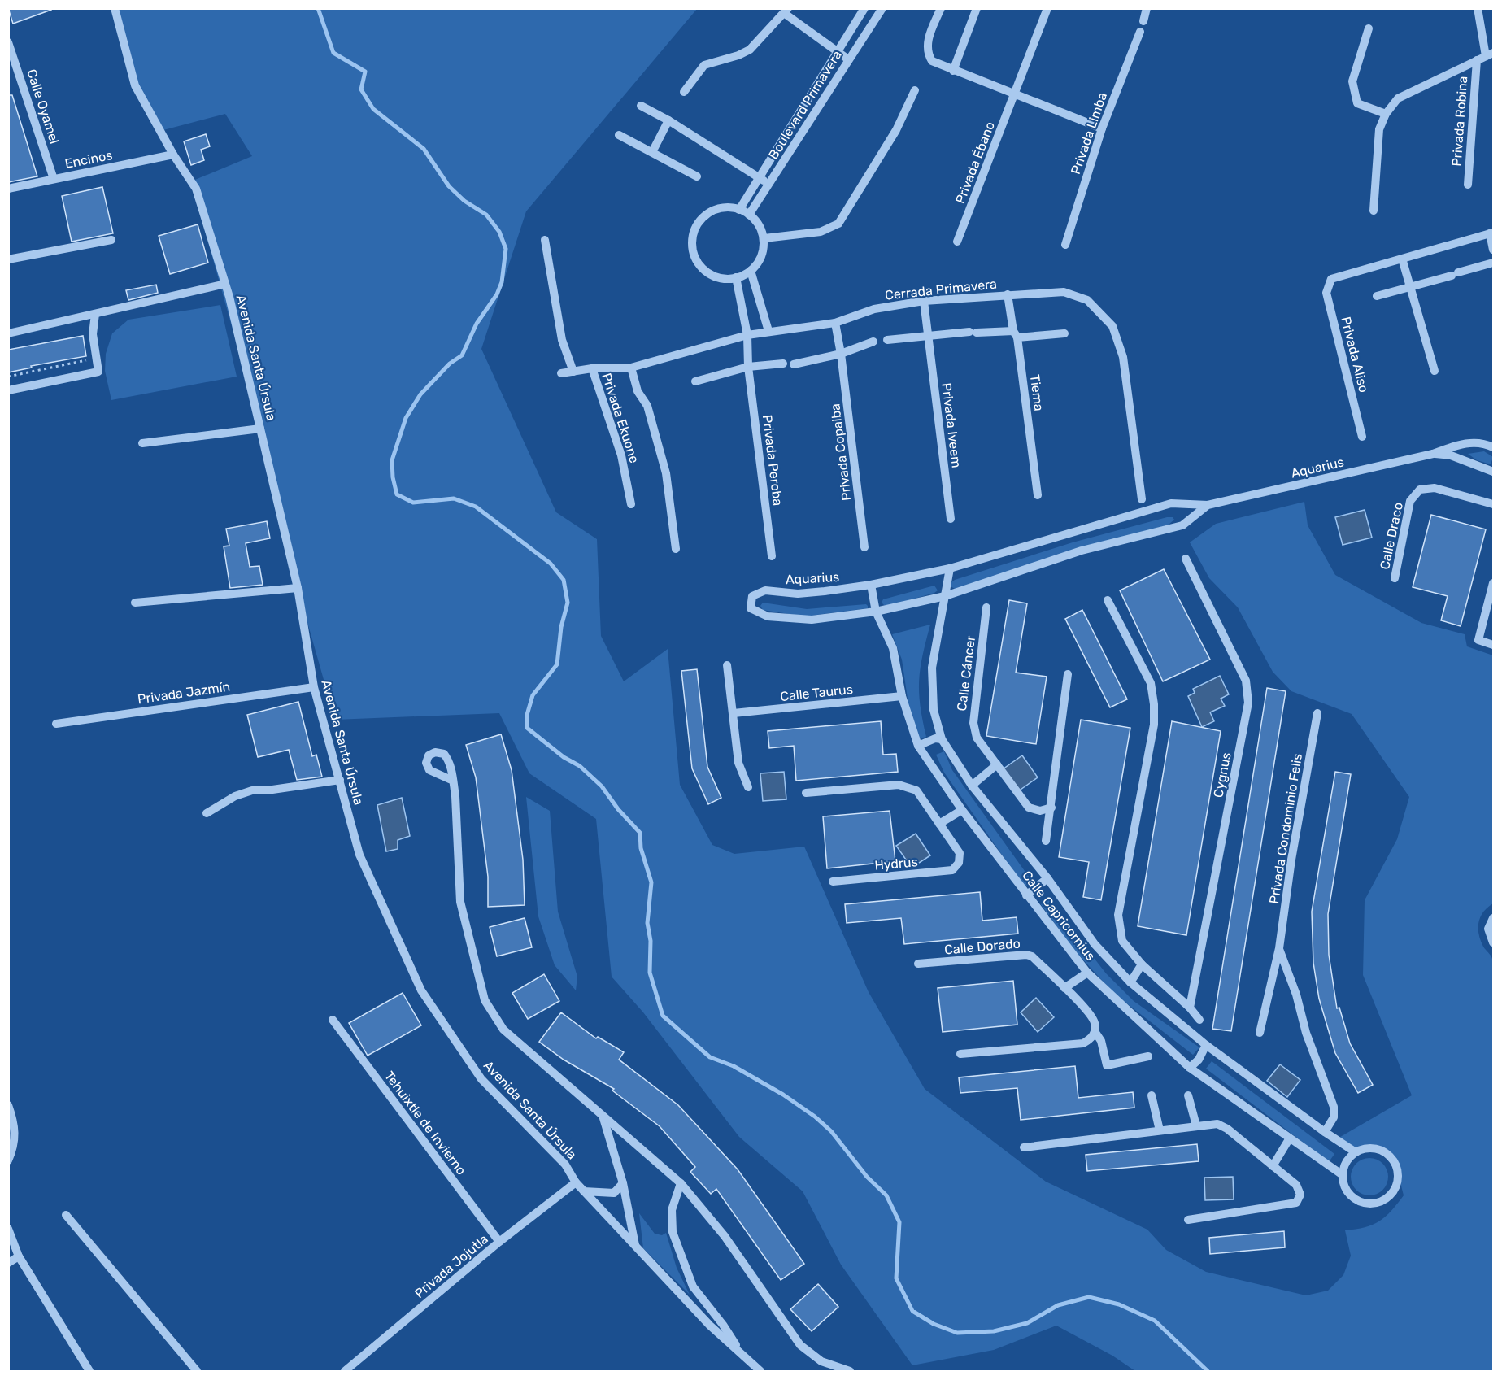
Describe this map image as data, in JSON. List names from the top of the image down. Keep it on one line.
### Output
{"streets":{"street":["Boulevard Primavera","Calle Oyamel","Privada Robina","Privada Limba","Encinos","Privada Ébano","Cerrada Primavera","Privada Aliso","Avenida Santa Úrsula","Tiema","Privada Ekuone","Privada Iveem","Privada Copaiba","Privada Peroba","Aquarius","Calle Draco","Calle Cáncer","Privada Jazmín","Calle Taurus","Cygnus","Privada Condominio Felis","Hydrus","Calle Capricornius","Calle Dorado","Tehuixtle de Invierno","Privada Jojutla"]},"crossings":[["Calle Oyamel","Encinos"],["Encinos","Avenida Santa Úrsula"],["Cerrada Primavera","Tiema"],["Cerrada Primavera","Privada Ekuone"],["Cerrada Primavera","Privada Iveem"],["Cerrada Primavera","Privada Copaiba"],["Cerrada Primavera","Privada Peroba"],["Avenida Santa Úrsula","Privada Jazmín"],["Avenida Santa Úrsula","Privada Jojutla"],["Aquarius","Calle Capricornius"],["Calle Taurus","Calle Capricornius"],["Privada Condominio Felis","Calle Capricornius"],["Tehuixtle de Invierno","Privada Jojutla"]]}
